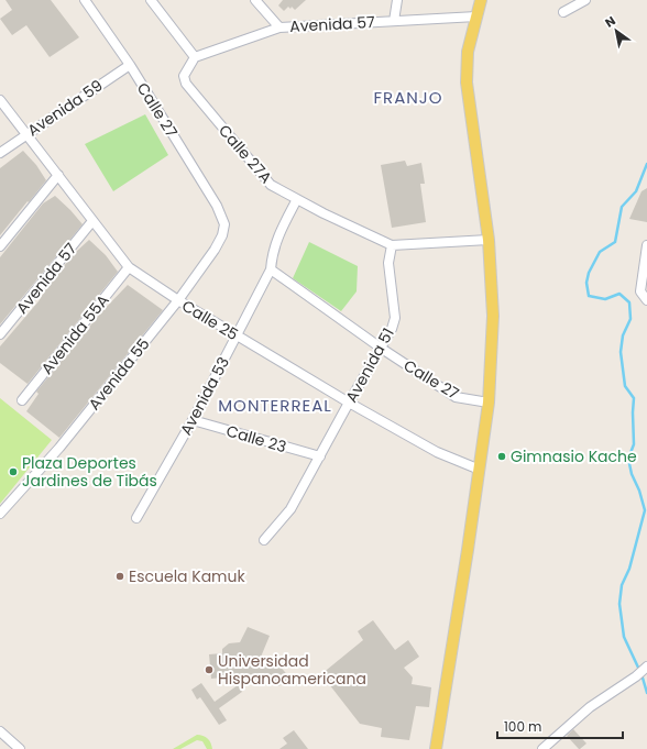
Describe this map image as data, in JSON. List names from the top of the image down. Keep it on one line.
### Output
{"streets":{"street":["Avenida 57","Avenida 59","Calle 27","Calle 27A","Calle 25","Avenida 55A","Avenida 51","Avenida 55","Avenida 53","Calle 23"]},"crossings":[["Avenida 57","Calle 27A"],["Avenida 57","Calle 25"],["Avenida 59","Calle 27"],["Avenida 59","Calle 25"],["Calle 27","Avenida 51"],["Calle 27","Avenida 55"],["Calle 27","Avenida 53"],["Calle 27A","Avenida 51"],["Calle 27A","Avenida 53"],["Calle 25","Avenida 55A"],["Calle 25","Avenida 51"],["Calle 25","Avenida 55"],["Calle 25","Avenida 53"],["Avenida 51","Calle 23"],["Avenida 53","Calle 23"]],"districts":["FRANJO","MONTERREAL"],"places":["Gimnasio Kache","Plaza Deportes Jardines de Tibás","Escuela Kamuk","Universidad Hispanoamericana"],"scale_bar":"100 m","north":"top left"}
